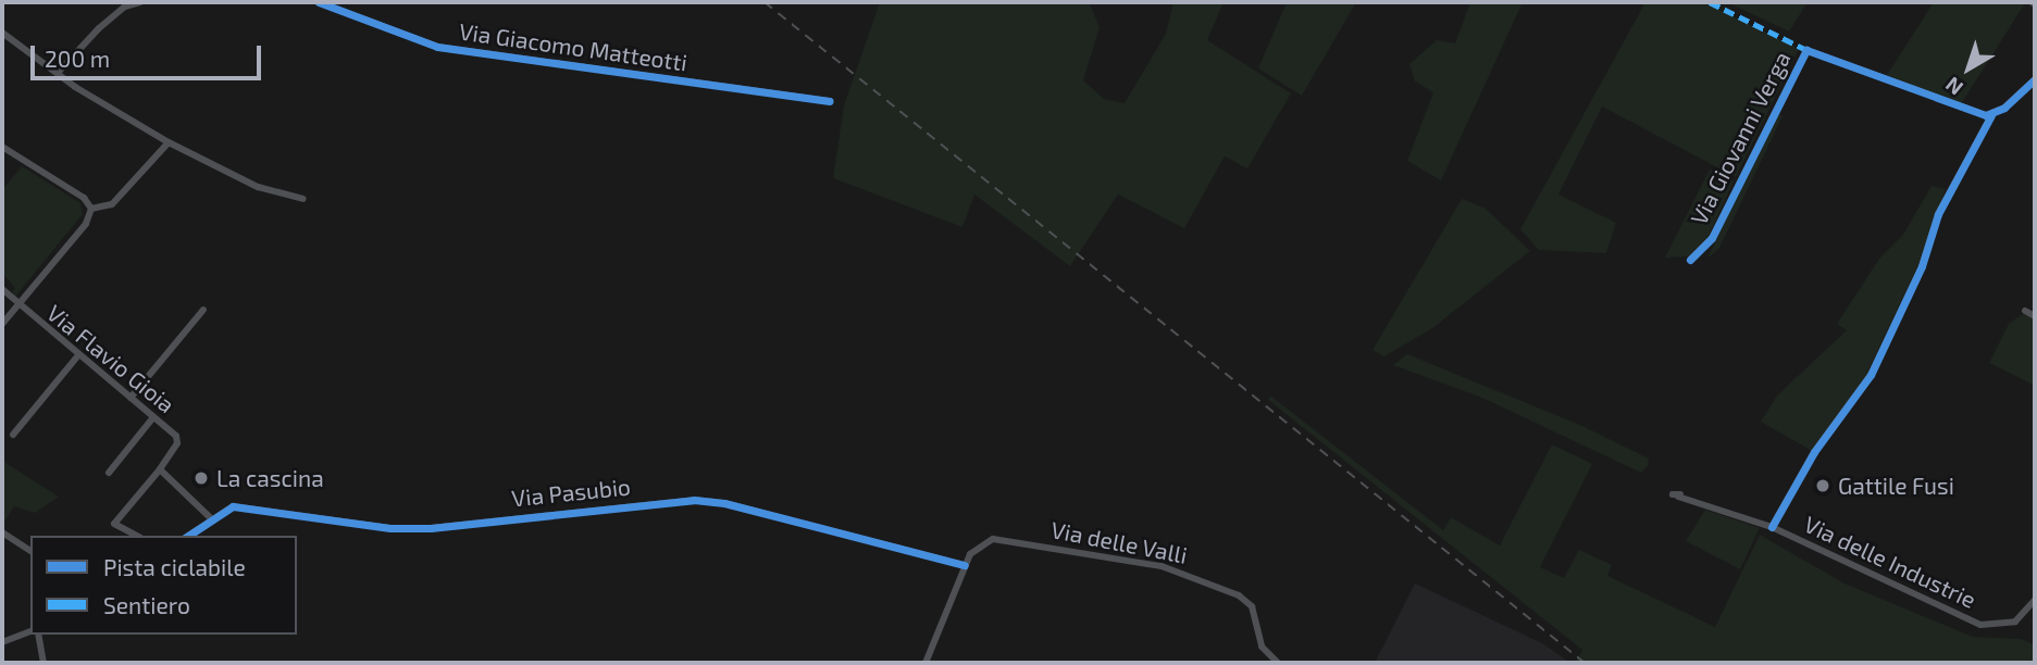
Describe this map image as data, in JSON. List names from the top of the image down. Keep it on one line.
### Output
{"streets":{"street":["Via Giacomo Matteotti","Via Giovanni Verga","Via Flavio Gioia","Via Pasubio","Via delle Valli","Via delle Industrie"]},"crossings":[["Via Pasubio","Via delle Valli"]],"places":["La cascina","Gattile Fusi"],"legend":["Pista ciclabile","Sentiero"],"scale_bar":"200 m","north":"bottom left"}
